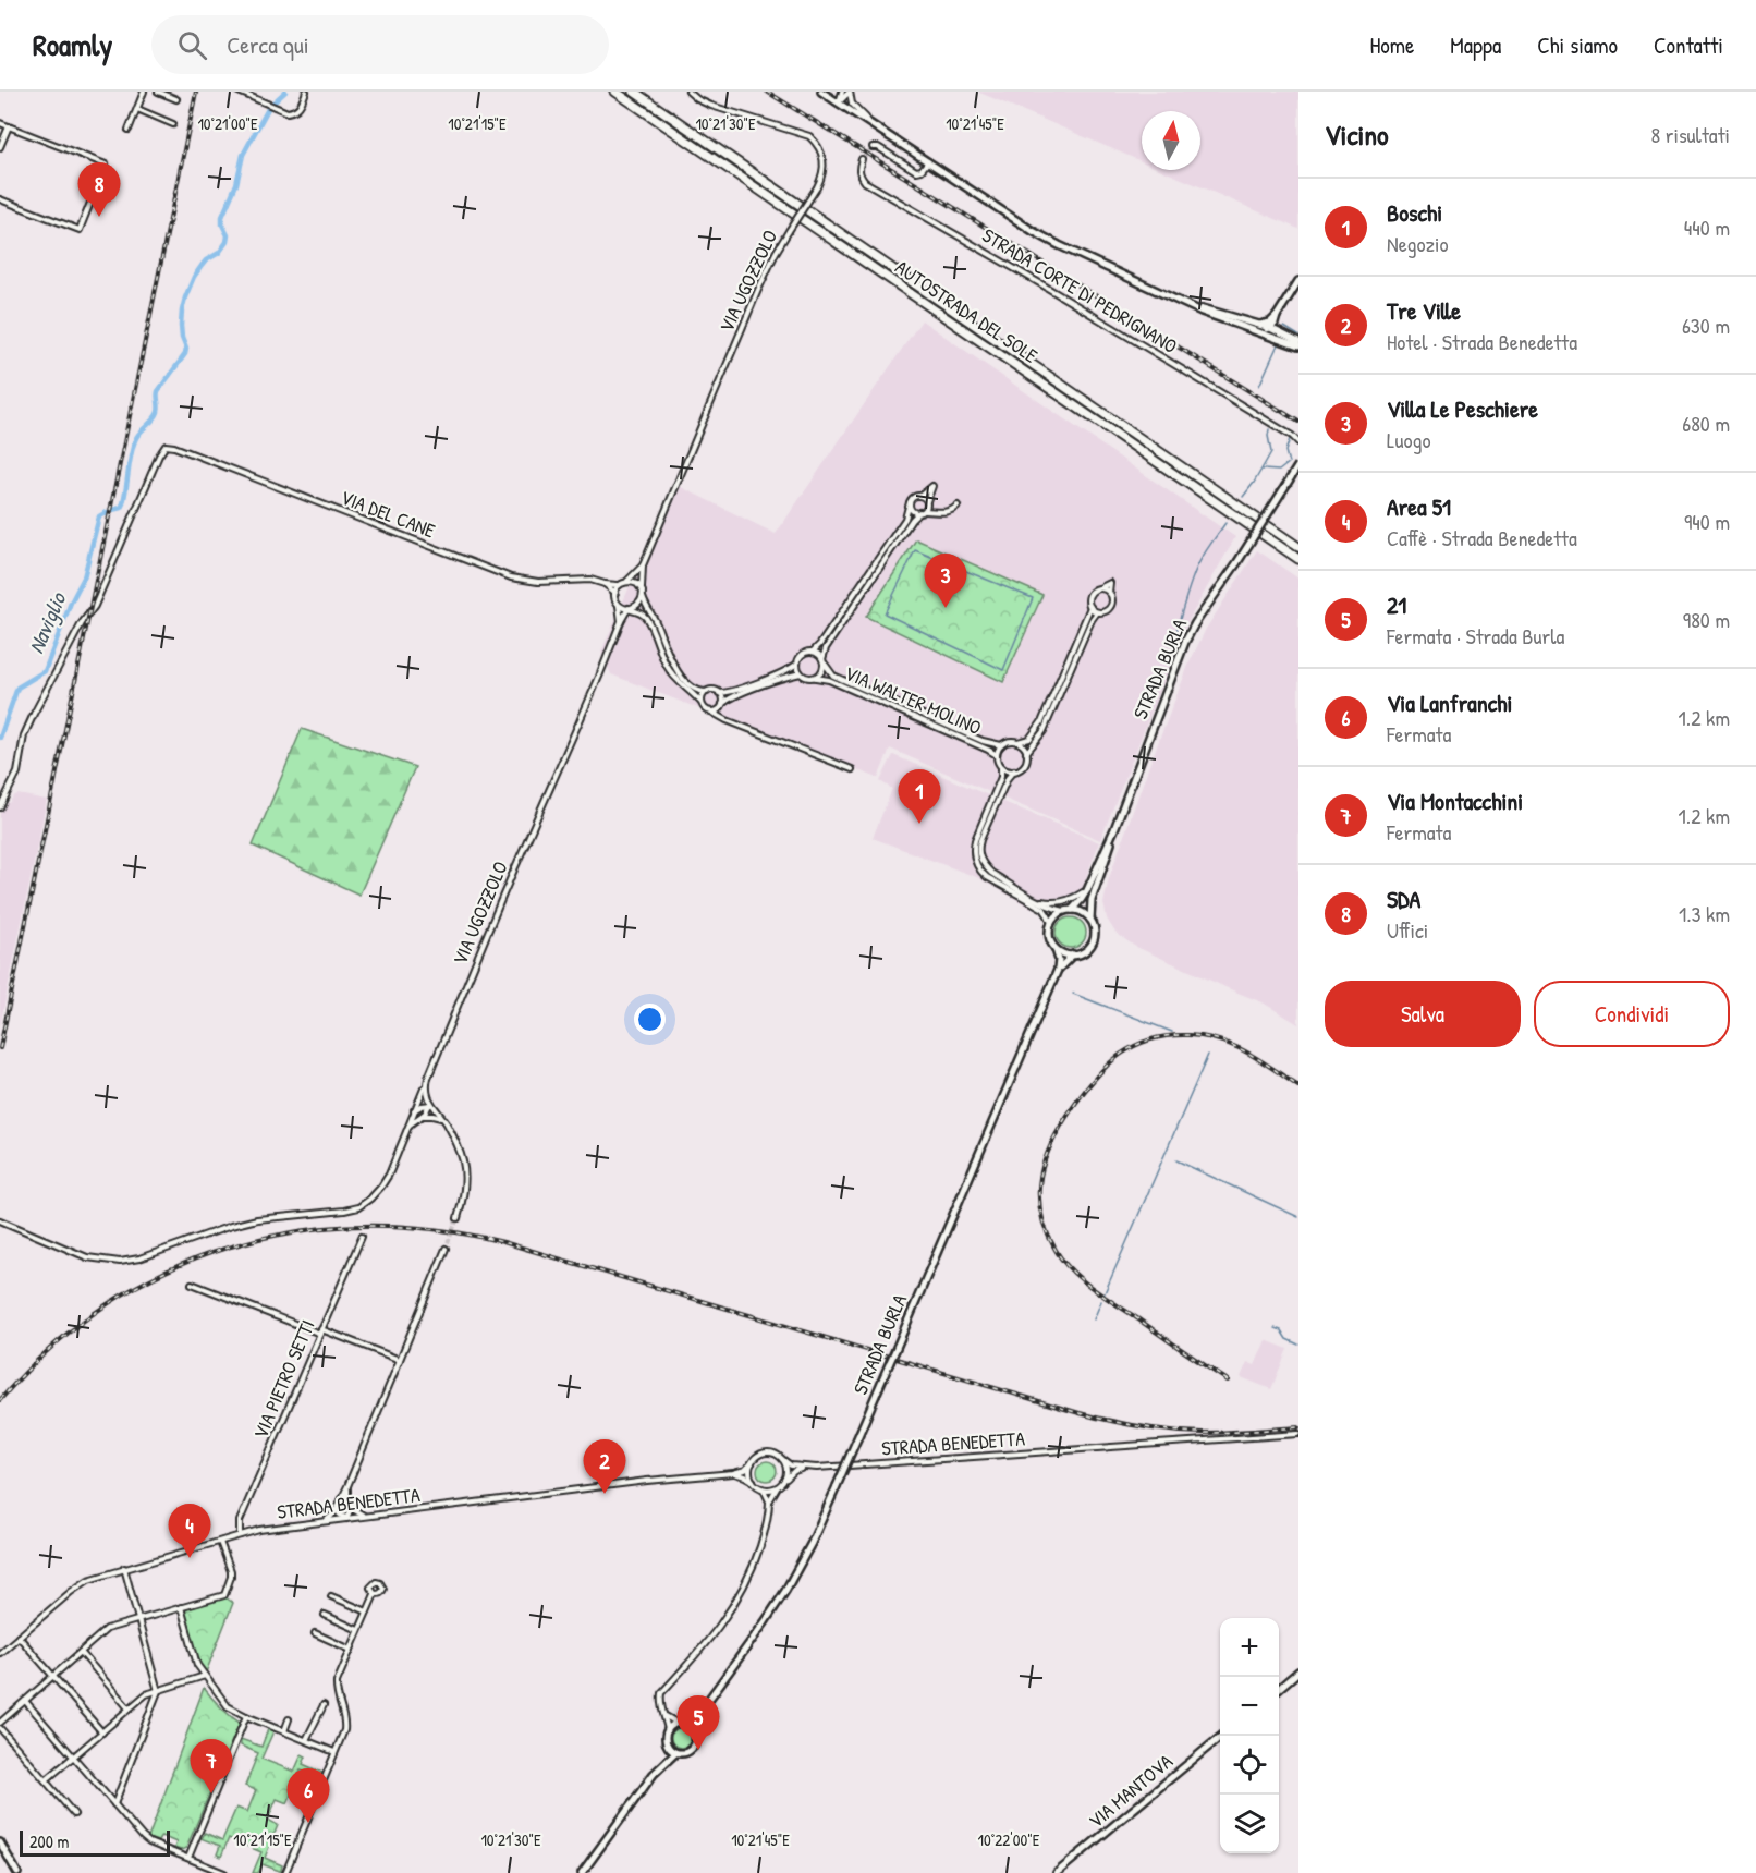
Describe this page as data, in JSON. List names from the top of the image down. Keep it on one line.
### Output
{"streets":{"highway":["AUTOSTRADA DEL SOLE"],"main road":["STRADA BURLA","VIA MANTOVA"],"street":["VIA UGOZZOLO","STRADA CORTE DI PEDRIGNANO","VIA DEL CANE","VIA WALTER MOLINO","VIA PIETRO SETTI","STRADA BENEDETTA"]},"crossings":[["VIA UGOZZOLO","VIA DEL CANE"],["VIA PIETRO SETTI","STRADA BENEDETTA"]],"water":["Naviglio"],"scale_bar":"200 m","north":"top","page":{"header":"Roamly","search":"Cerca qui","nav":["Home","Mappa","Chi siamo","Contatti"],"heading":["Vicino","8 risultati"],"pins":["8","3","1","2","4","5","7","6"],"list":[{"mark":"1","name":"Boschi","note":"Negozio","value":"440 m"},{"mark":"2","name":"Tre Ville","note":"Hotel · Strada Benedetta","value":"630 m"},{"mark":"3","name":"Villa Le Peschiere","note":"Luogo","value":"680 m"},{"mark":"4","name":"Area 51","note":"Caffè · Strada Benedetta","value":"940 m"},{"mark":"5","name":"21","note":"Fermata · Strada Burla","value":"980 m"},{"mark":"6","name":"Via Lanfranchi","note":"Fermata","value":"1.2 km"},{"mark":"7","name":"Via Montacchini","note":"Fermata","value":"1.2 km"},{"mark":"8","name":"SDA","note":"Uffici","value":"1.3 km"}],"buttons":["Salva","Condividi"],"map_buttons":["+","−"],"scale":"200 m"},"coordinates":["10°21'00\"E","10°21'15\"E","10°21'30\"E","10°21'45\"E","10°22'00\"E"]}
